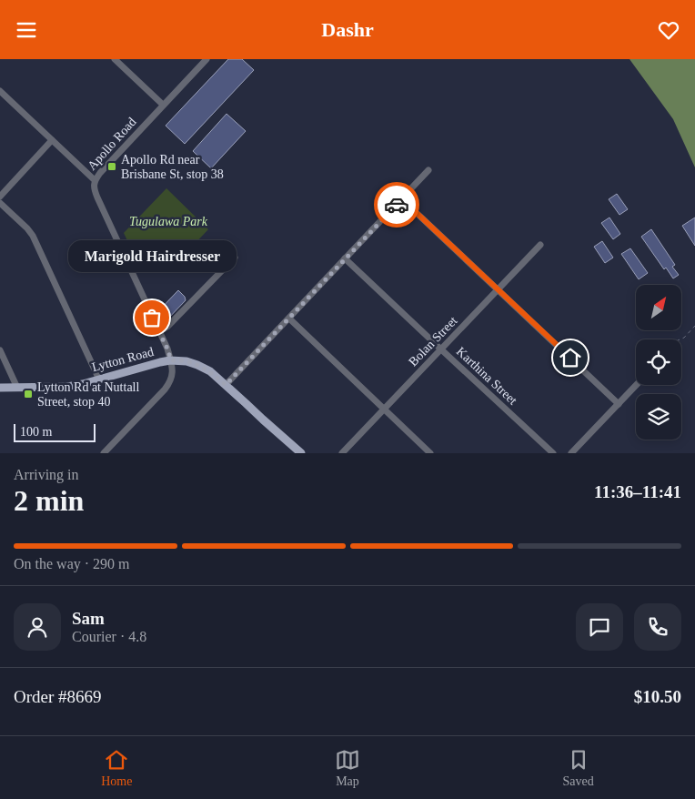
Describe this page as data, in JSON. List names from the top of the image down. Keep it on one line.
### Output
{"streets":{"main road":["Lytton Road"],"street":["Apollo Road","Bolan Street","Karthina Street"]},"crossings":[["Apollo Road","Lytton Road"],["Bolan Street","Karthina Street"]],"parks":["Tugulawa Park"],"places":{"transit":["Apollo Rd near Brisbane St, stop 38","Lytton Rd at Nuttall Street, stop 40"],"other":["Marigold Hairdresser"]},"scale_bar":"100 m","north":"top right","page":{"header":"Dashr","bubble":"Marigold Hairdresser","scale":"100 m","heading":["2 min","Arriving in","11:36–11:41"],"panel":["Sam","Courier · 4.8","Order #8669","$10.50"],"bar":"On the way · 290 m","tabs":["Home","Map","Saved"]}}
